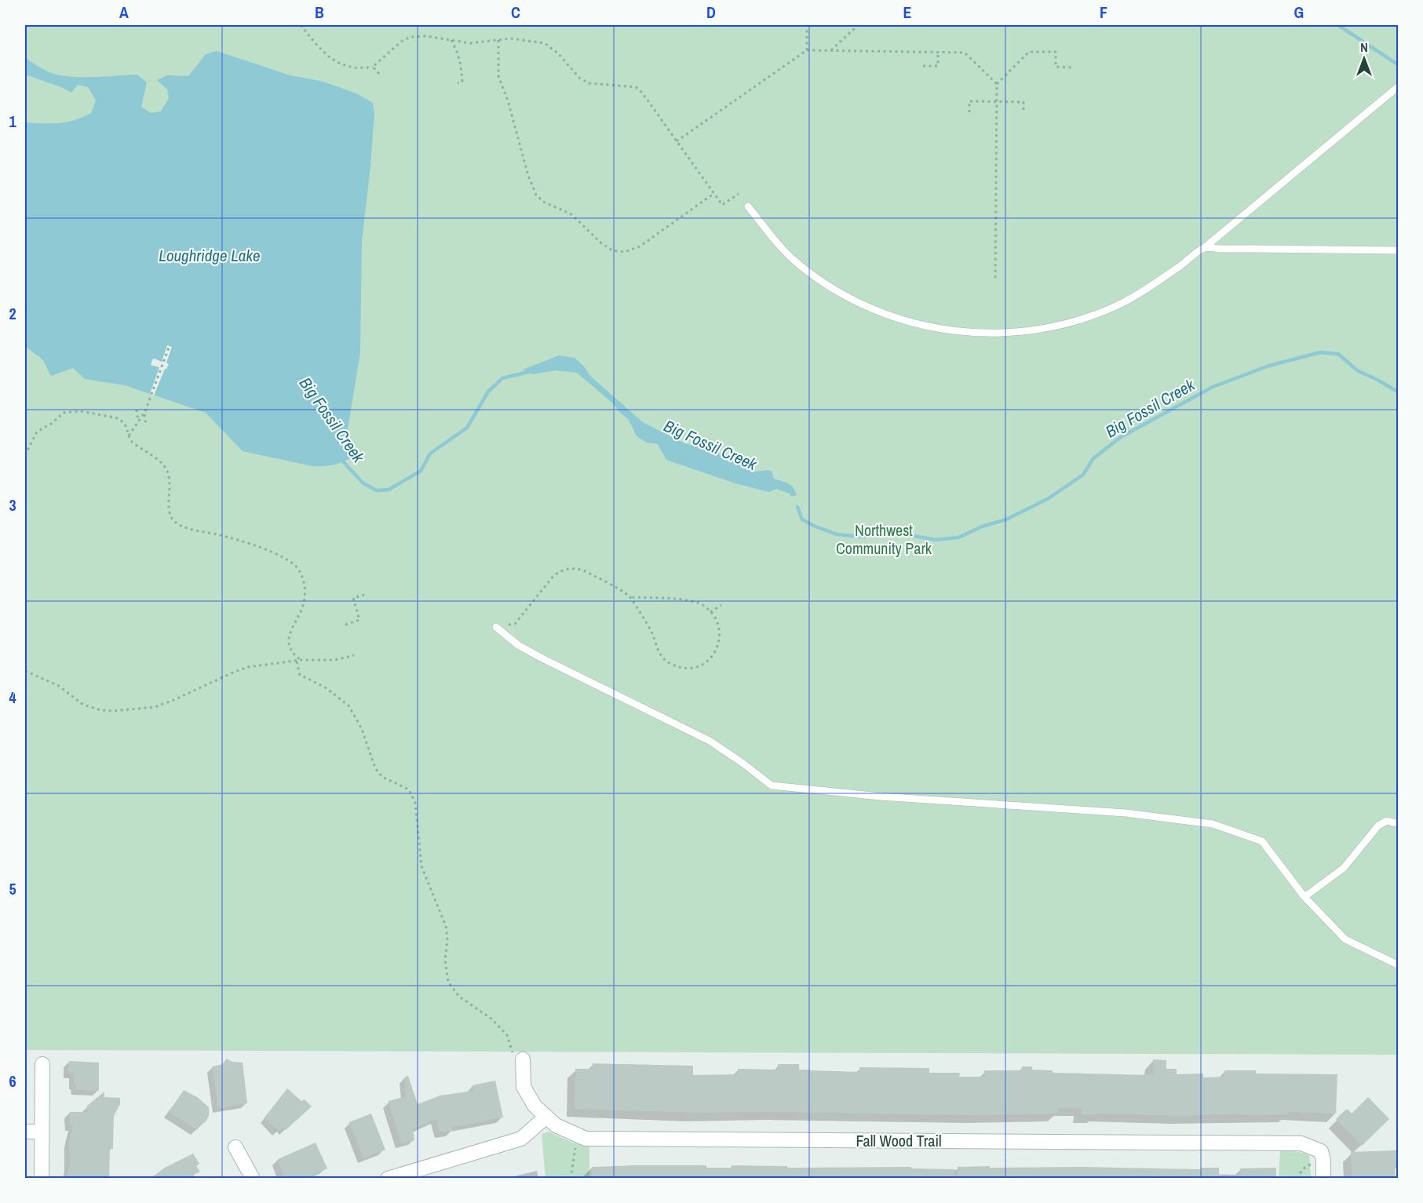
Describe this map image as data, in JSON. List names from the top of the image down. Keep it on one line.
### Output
{"streets":{"street":["Fall Wood Trail"]},"water":["Loughridge Lake","Big Fossil Creek"],"parks":["Northwest Community Park"],"north":"top","grid":{"columns":["A","B","C","D","E","F","G"],"rows":["1","2","3","4","5","6"]}}
